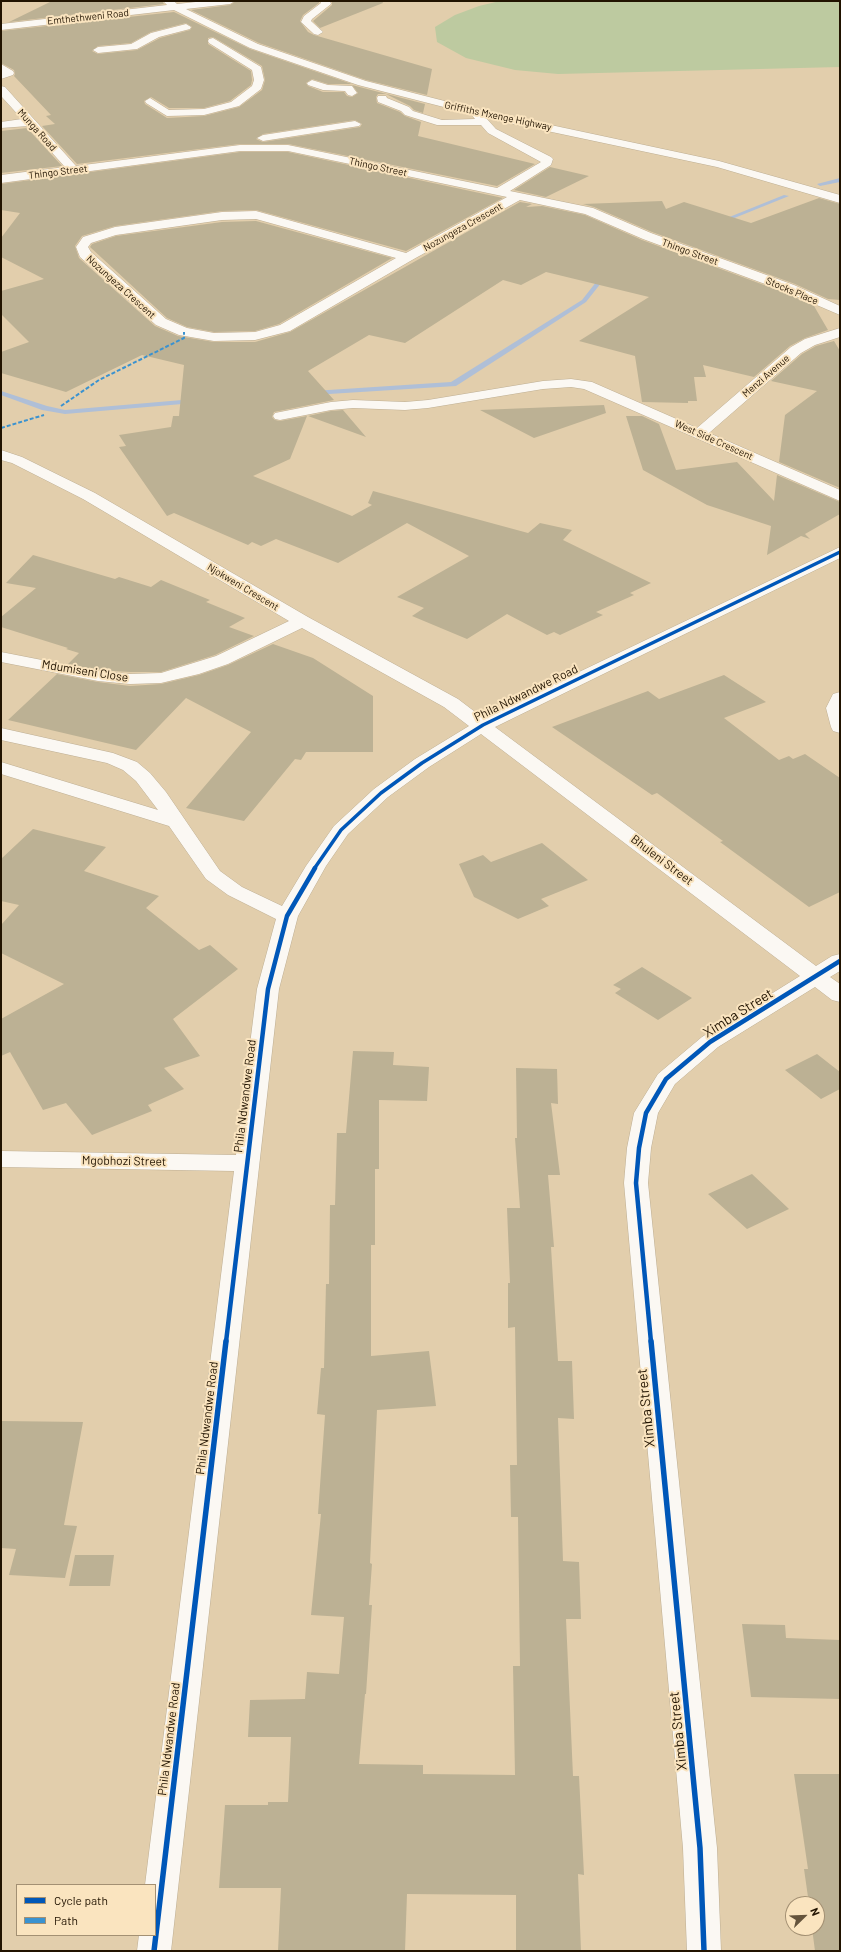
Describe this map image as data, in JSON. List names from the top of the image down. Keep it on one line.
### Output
{"streets":{"street":["Emthethweni Road","Griffiths Mxenge Highway","Munga Road","Thingo Street","Nozungeza Crescent","Stocks Place","Menzi Avenue","West Side Crescent","Njokweni Crescent","Mdumiseni Close","Phila Ndwandwe Road","Bhuleni Street","Ximba Street","Mgobhozi Street"]},"crossings":[["Emthethweni Road","Griffiths Mxenge Highway"],["Munga Road","Thingo Street"],["Thingo Street","Nozungeza Crescent"],["Thingo Street","Stocks Place"],["Menzi Avenue","West Side Crescent"],["Njokweni Crescent","Mdumiseni Close"],["Njokweni Crescent","Phila Ndwandwe Road"],["Njokweni Crescent","Bhuleni Street"],["Phila Ndwandwe Road","Bhuleni Street"],["Phila Ndwandwe Road","Mgobhozi Street"],["Bhuleni Street","Ximba Street"]],"legend":["Cycle path","Path"],"north":"top right"}
